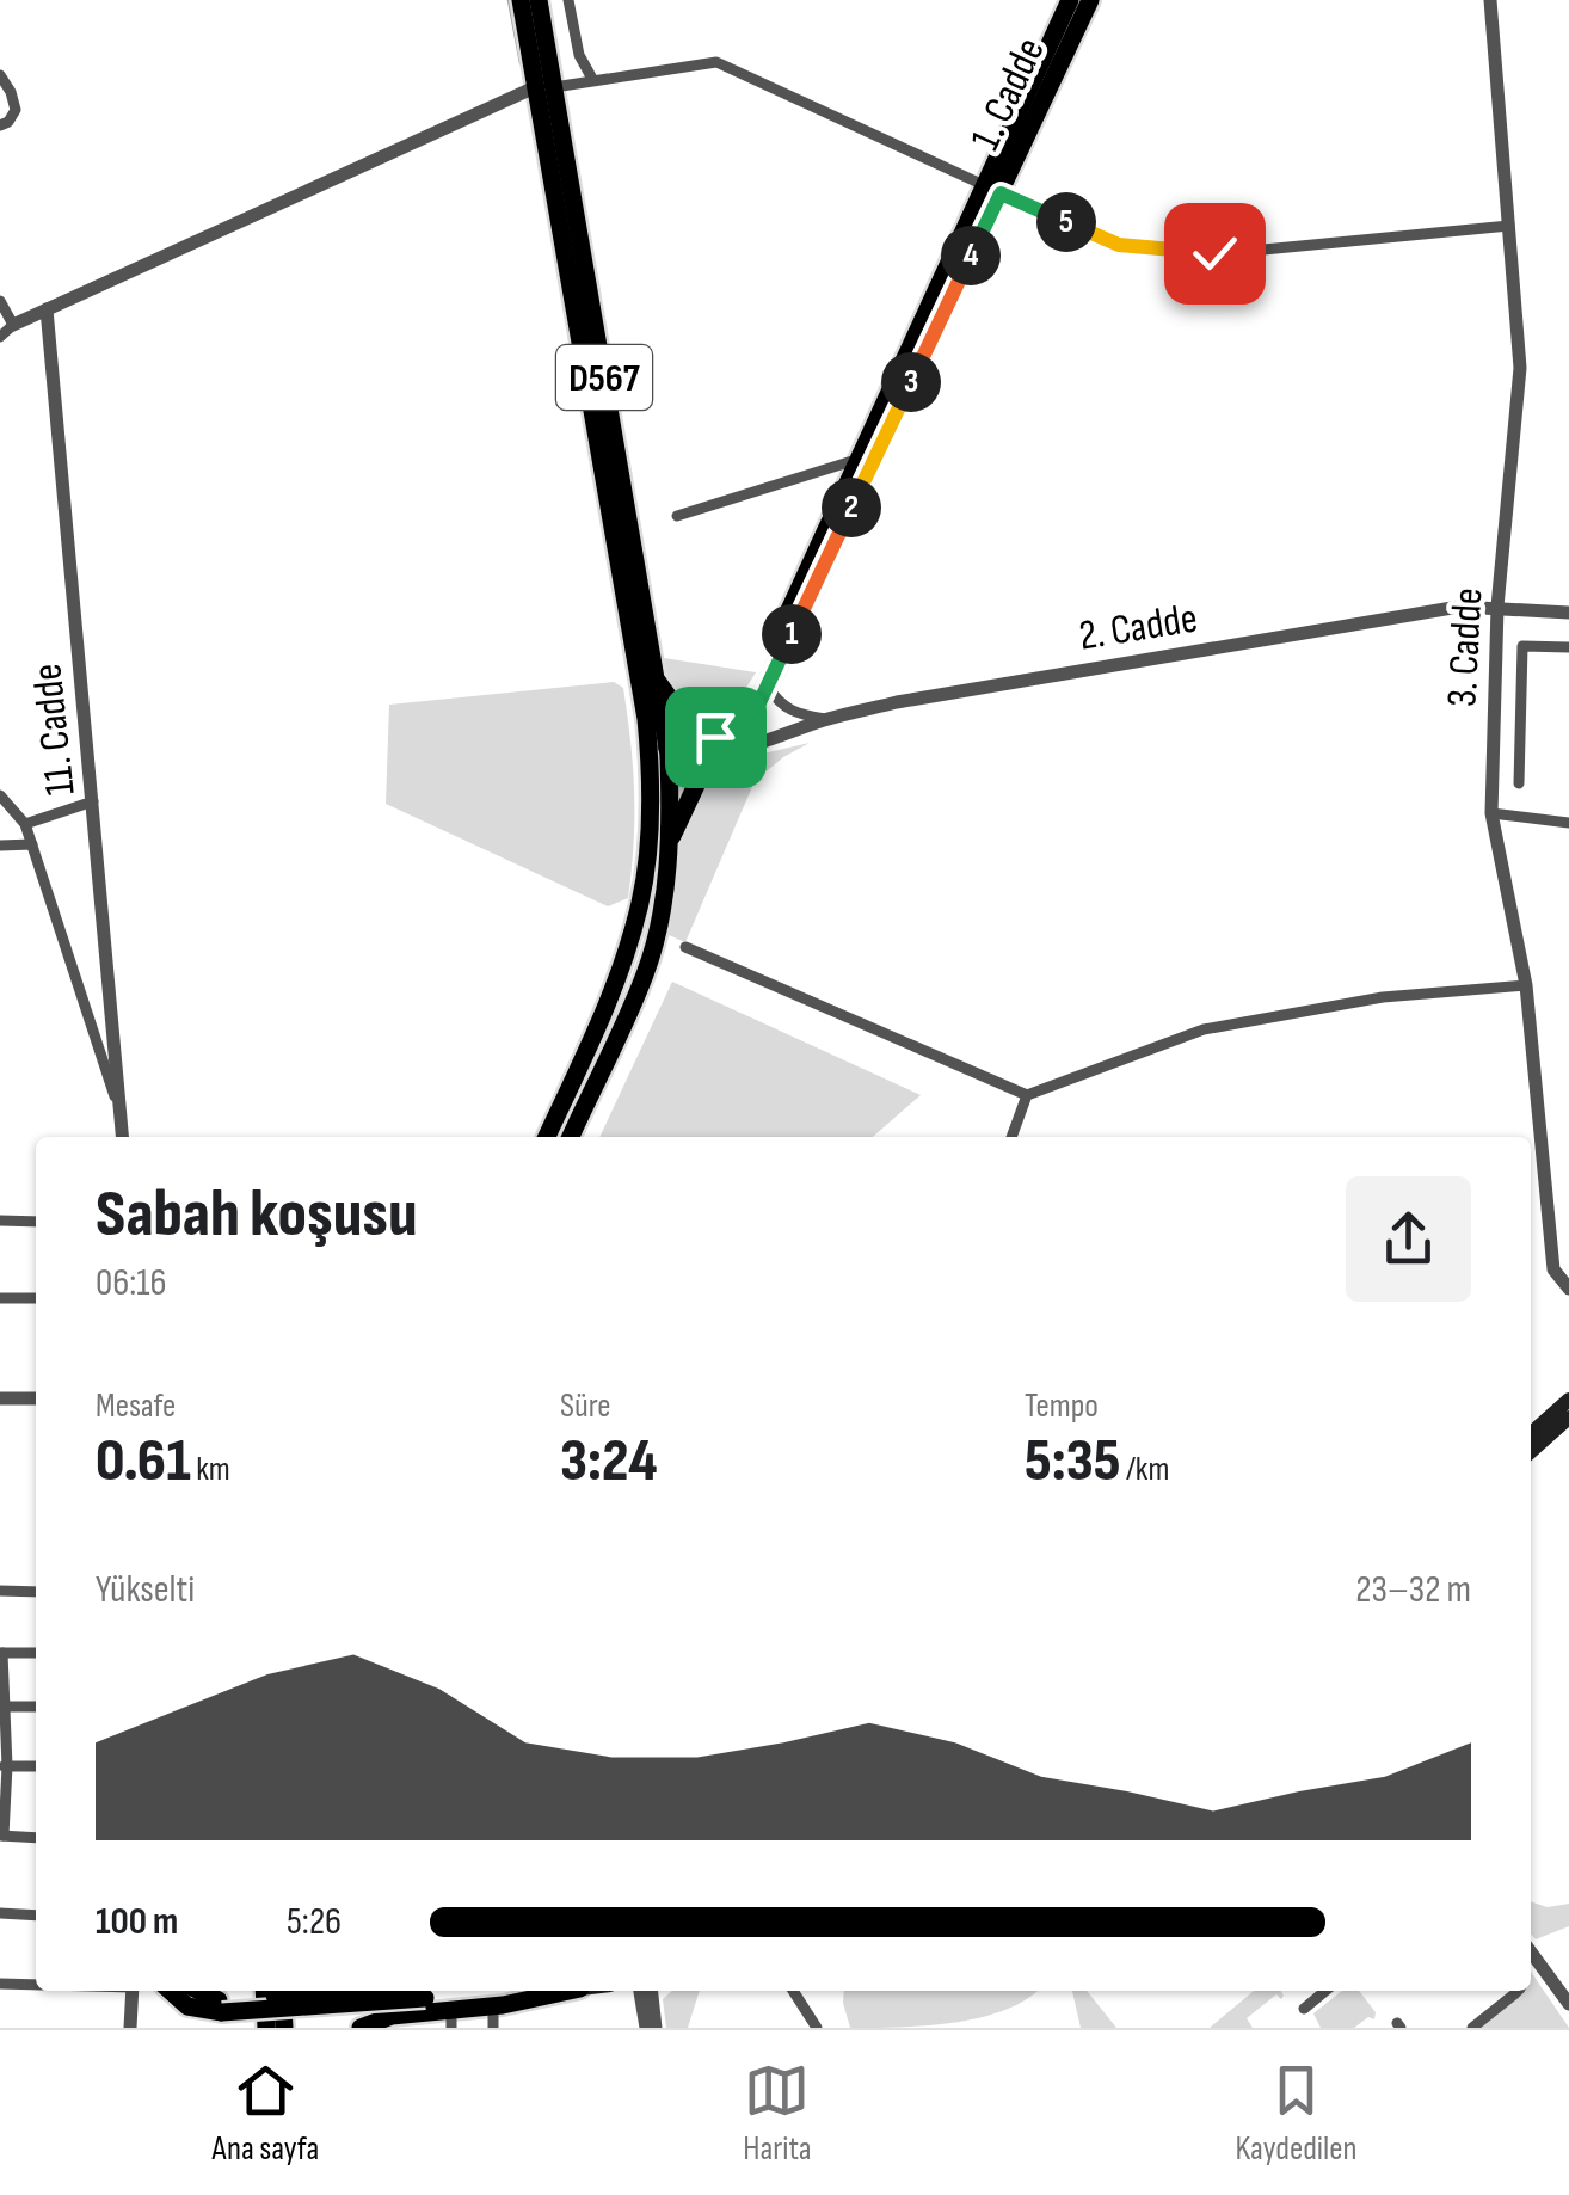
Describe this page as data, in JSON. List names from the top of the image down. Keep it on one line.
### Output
{"streets":{"main road":["1. Cadde","D567"],"street":["2. Cadde","3. Cadde","11. Cadde"]},"crossings":[["1. Cadde","2. Cadde"],["2. Cadde","3. Cadde"]],"page":{"pins":["5","4","3","2","1"],"heading":["Sabah koşusu","06:16"],"stats":[["Mesafe","0.61 km"],["Süre","3:24"],["Tempo","5:35 /km"]],"chart":["Yükselti","23–32 m"],"list":[{"name":"100 m","note":"5:26"}],"tabs":["Ana sayfa","Harita","Kaydedilen"]}}
